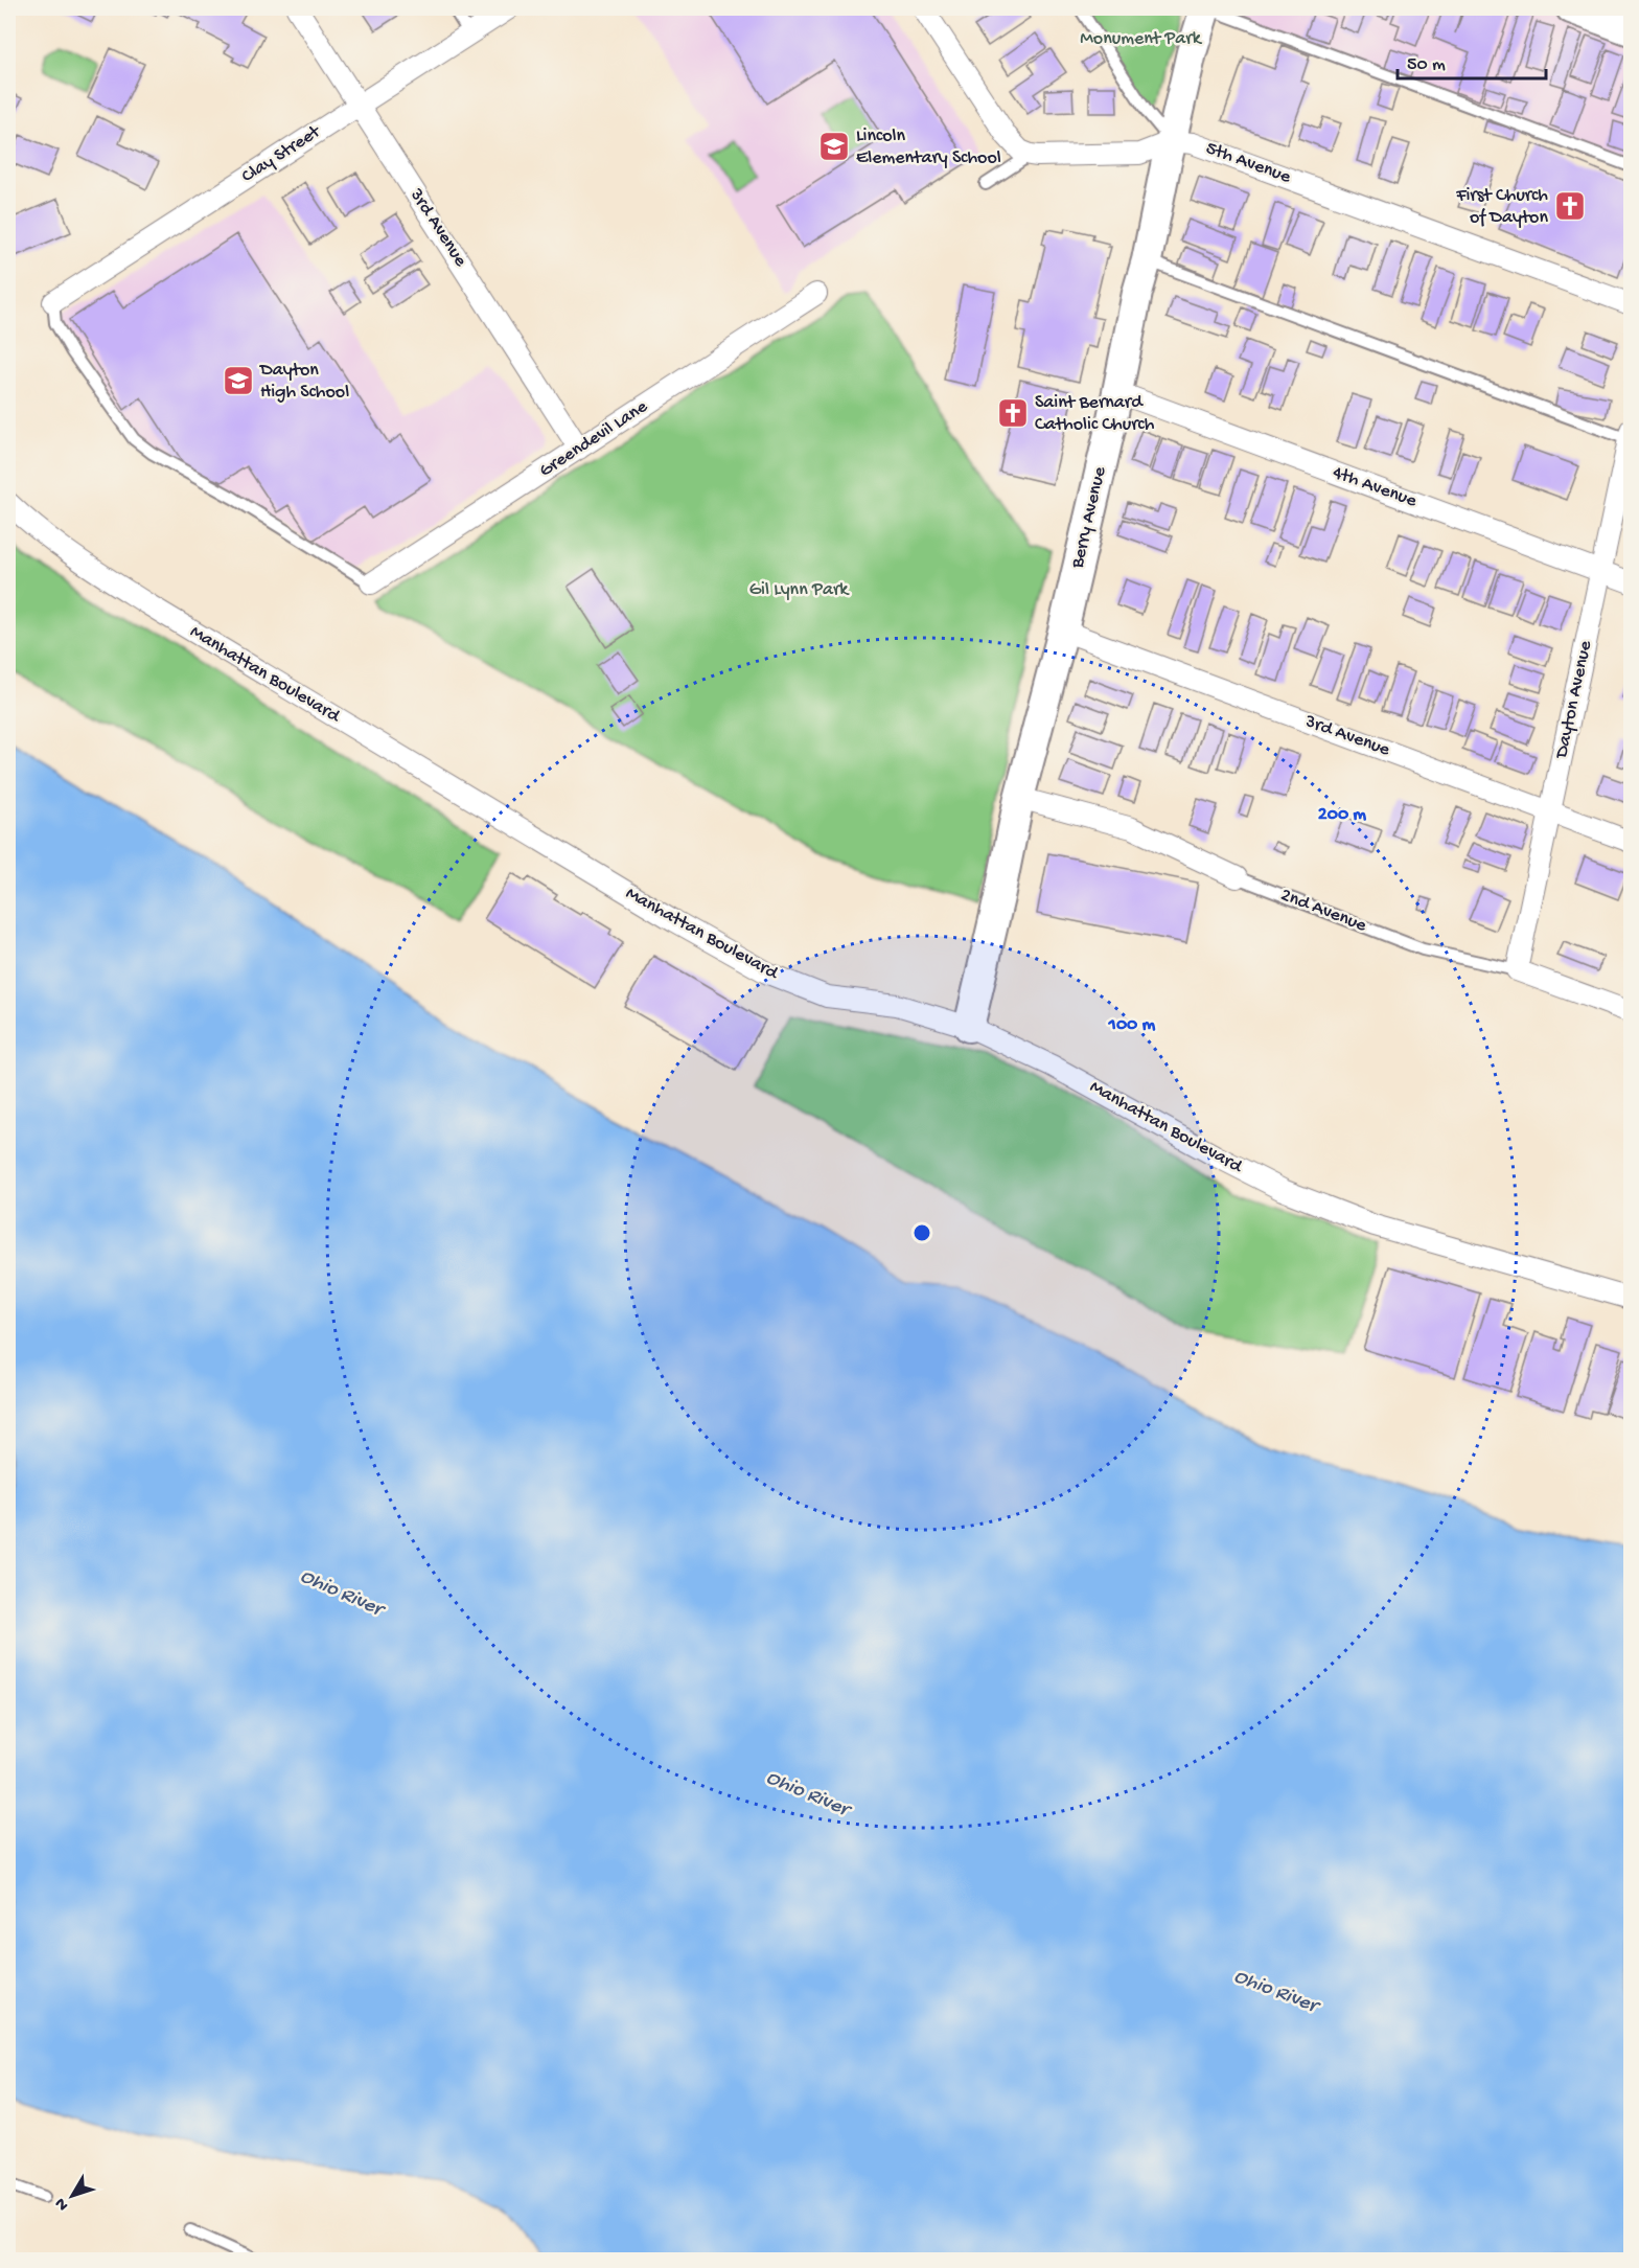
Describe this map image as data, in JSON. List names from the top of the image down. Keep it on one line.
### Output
{"streets":{"street":["Clay Street","5th Avenue","3rd Avenue","Greendevil Lane","4th Avenue","Berry Avenue","Manhattan Boulevard","Dayton Avenue","2nd Avenue"]},"crossings":[["Clay Street","3rd Avenue"],["5th Avenue","Berry Avenue"],["3rd Avenue","Greendevil Lane"],["3rd Avenue","Berry Avenue"],["3rd Avenue","Dayton Avenue"],["4th Avenue","Berry Avenue"],["4th Avenue","Dayton Avenue"],["Berry Avenue","Manhattan Boulevard"],["Berry Avenue","2nd Avenue"],["Dayton Avenue","2nd Avenue"]],"water":["Ohio River"],"parks":["Monument Park","Gil Lynn Park"],"places":{"school or university":["Lincoln Elementary School","Dayton High School"],"church":["First Church of Dayton","Saint Bernard Catholic Church"]},"scale_bar":"50 m","north":"bottom left","rings":["200 m","100 m"]}
